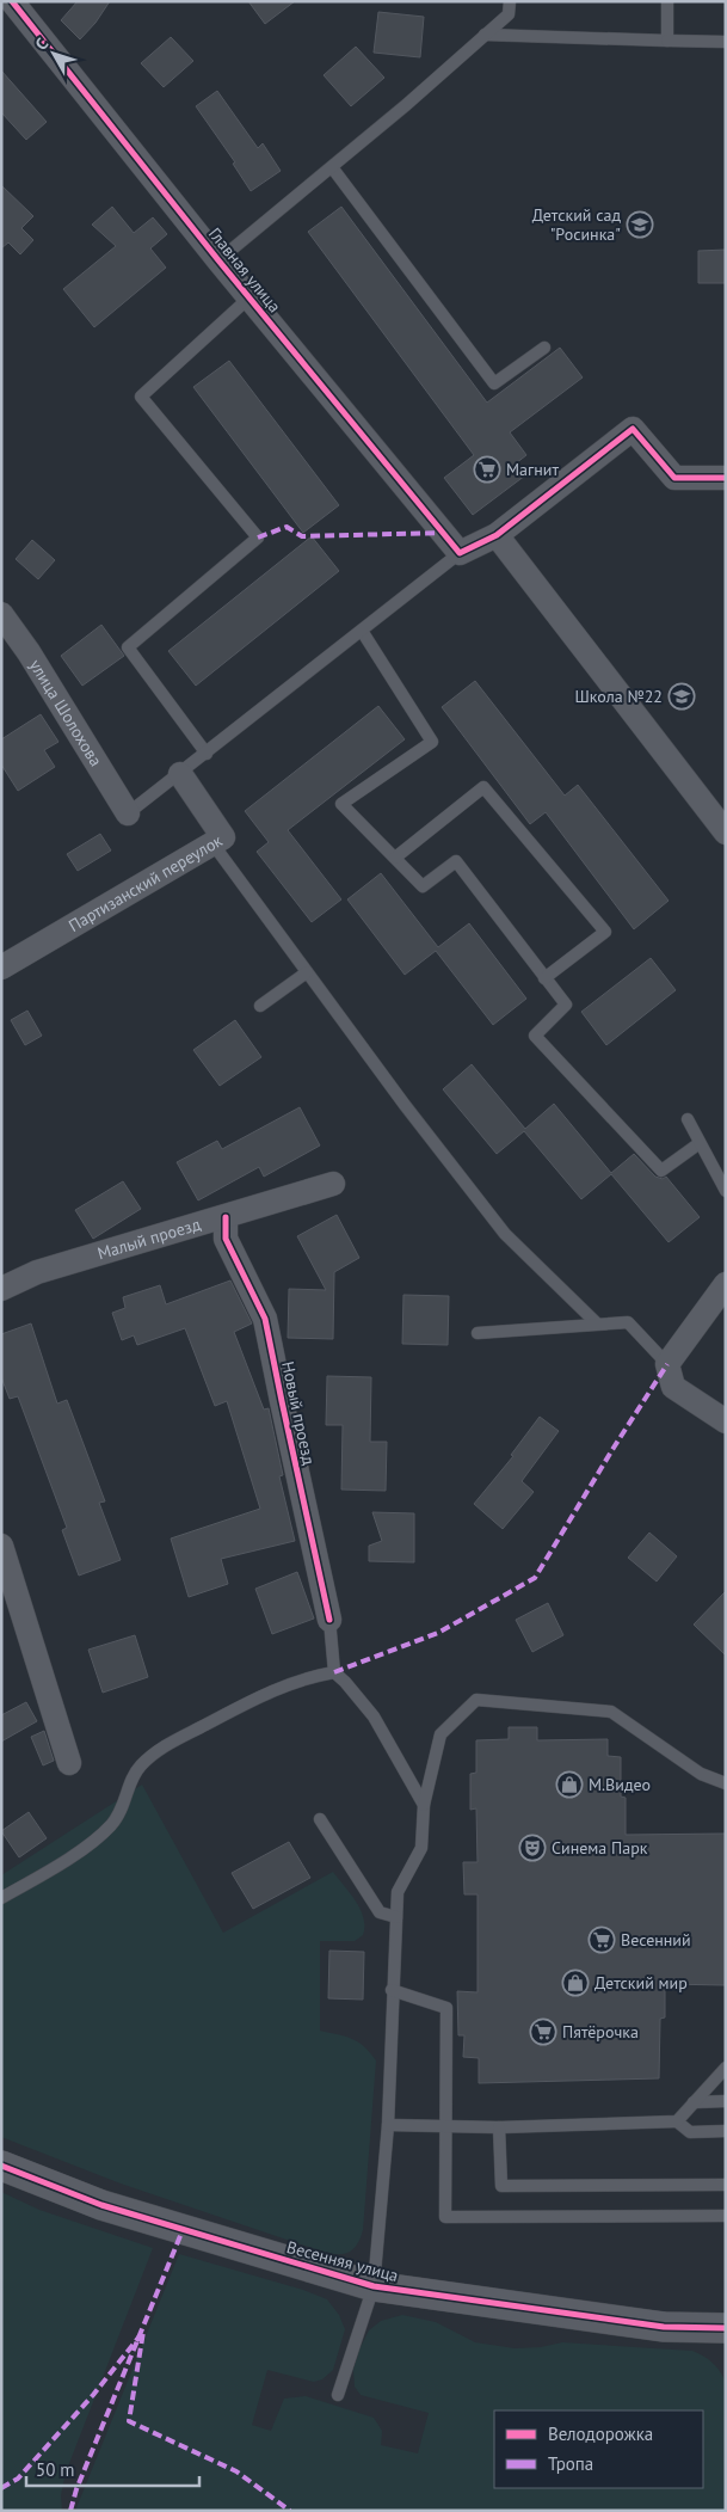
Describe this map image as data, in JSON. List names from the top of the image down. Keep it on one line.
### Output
{"streets":{"street":["Главная улица","улица Шолохова","Партизанский переулок","Малый проезд","Новый проезд","Весенняя улица"]},"crossings":[["Малый проезд","Новый проезд"]],"places":{"school or university":["Детский сад \"Росинка\"","Школа №22"],"supermarket":["Магнит","Весенний","Пятёрочка"],"shop":["М.Видео","Детский мир"],"theatre":["Синема Парк"]},"legend":["Велодорожка","Тропа"],"scale_bar":"50 m","north":"top left"}
